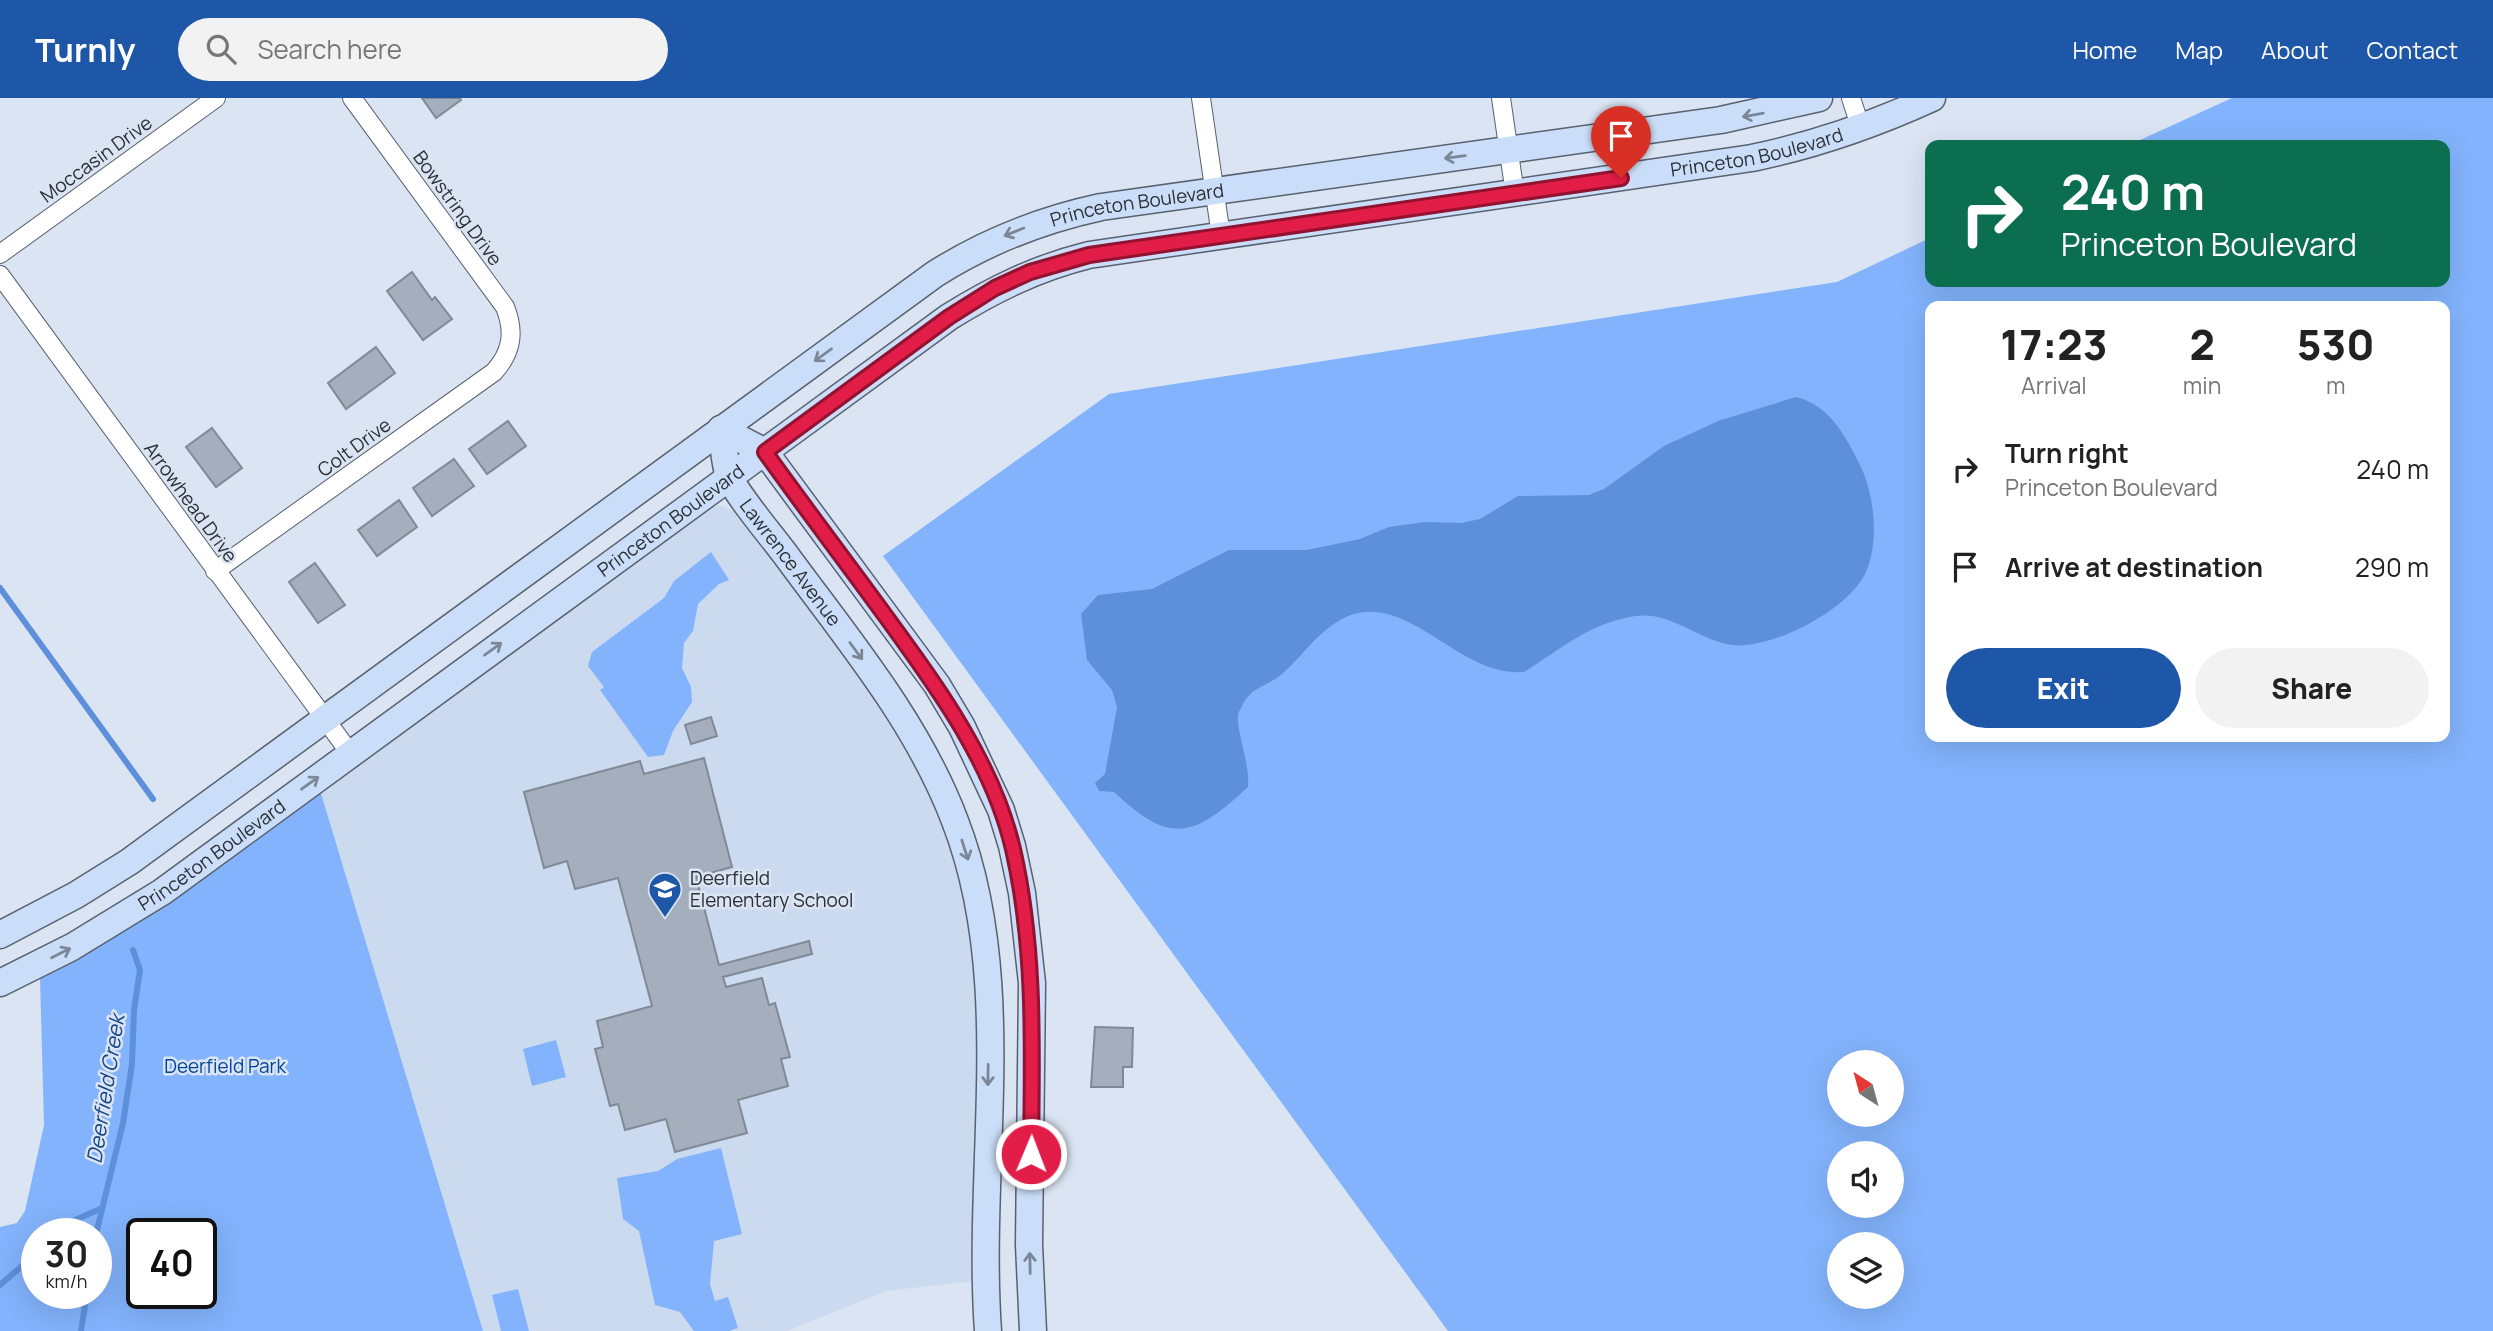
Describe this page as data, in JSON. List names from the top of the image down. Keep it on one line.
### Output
{"streets":{"street":["Princeton Boulevard","Moccasin Drive","Bowstring Drive","Colt Drive","Arrowhead Drive","Lawrence Avenue"]},"crossings":[["Princeton Boulevard","Arrowhead Drive"],["Princeton Boulevard","Lawrence Avenue"],["Bowstring Drive","Colt Drive"],["Colt Drive","Arrowhead Drive"]],"water":["Deerfield Creek"],"parks":["Deerfield Park"],"places":{"school or university":["Deerfield Elementary School"]},"north":"top left","page":{"header":"Turnly","search":"Search here","nav":["Home","Map","About","Contact"],"turn":["240 m","Princeton Boulevard"],"eta":["17:23","Arrival","2","min","530","m"],"list":[{"name":"Turn right","note":"Princeton Boulevard","value":"240 m"},{"name":"Arrive at destination","value":"290 m"}],"buttons":["Exit","Share"],"speed":"30 km/h","limit":"40"}}
